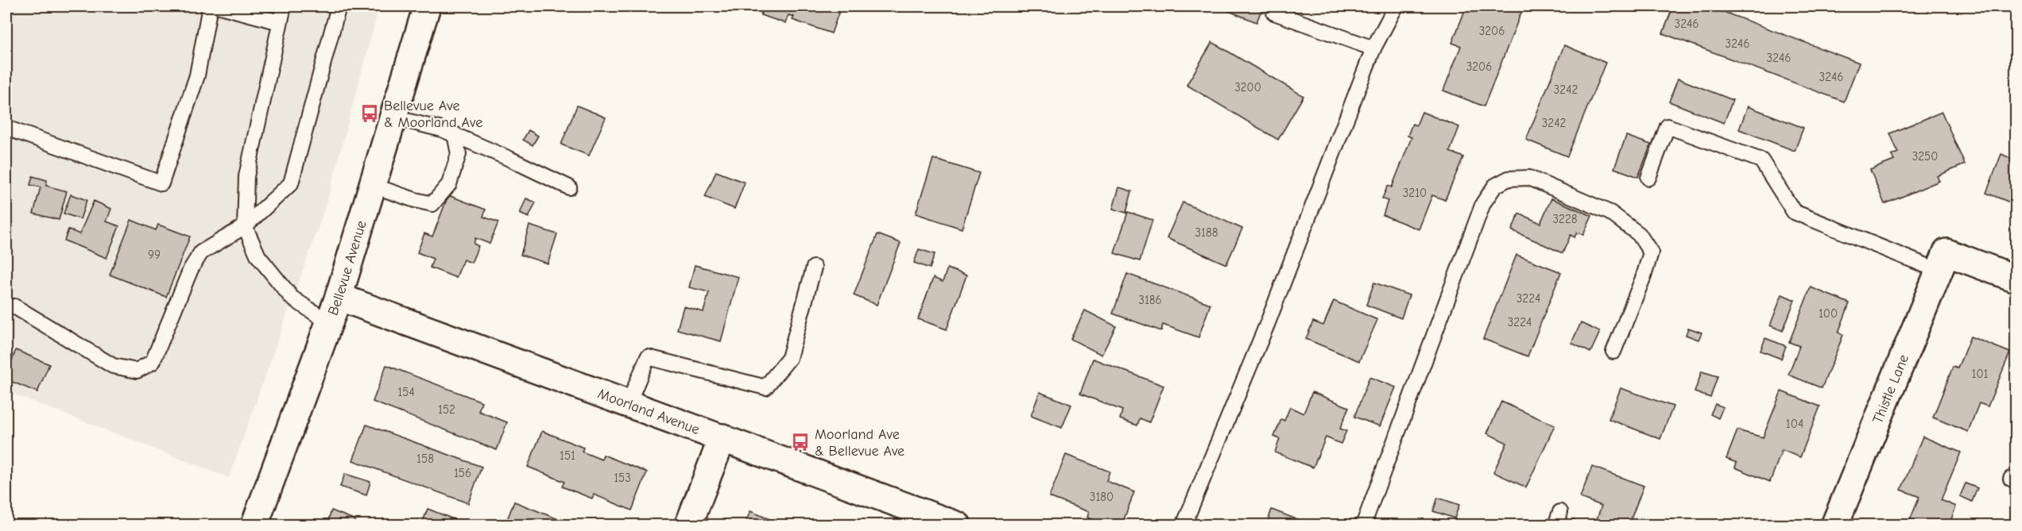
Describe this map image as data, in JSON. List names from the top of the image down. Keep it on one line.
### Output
{"streets":{"street":["Bellevue Avenue","Thistle Lane","Moorland Avenue"]},"crossings":[["Bellevue Avenue","Moorland Avenue"]],"places":{"bus stop":["Bellevue Ave & Moorland Ave","Moorland Ave & Bellevue Ave"]},"house_numbers":["3246","3206","3246","3246","3206","3246","3200","3242","3242","3250","3210","3228","3188","99","3224","3186","100","3224","101","154","152","104","151","158","156","153","3180"]}
